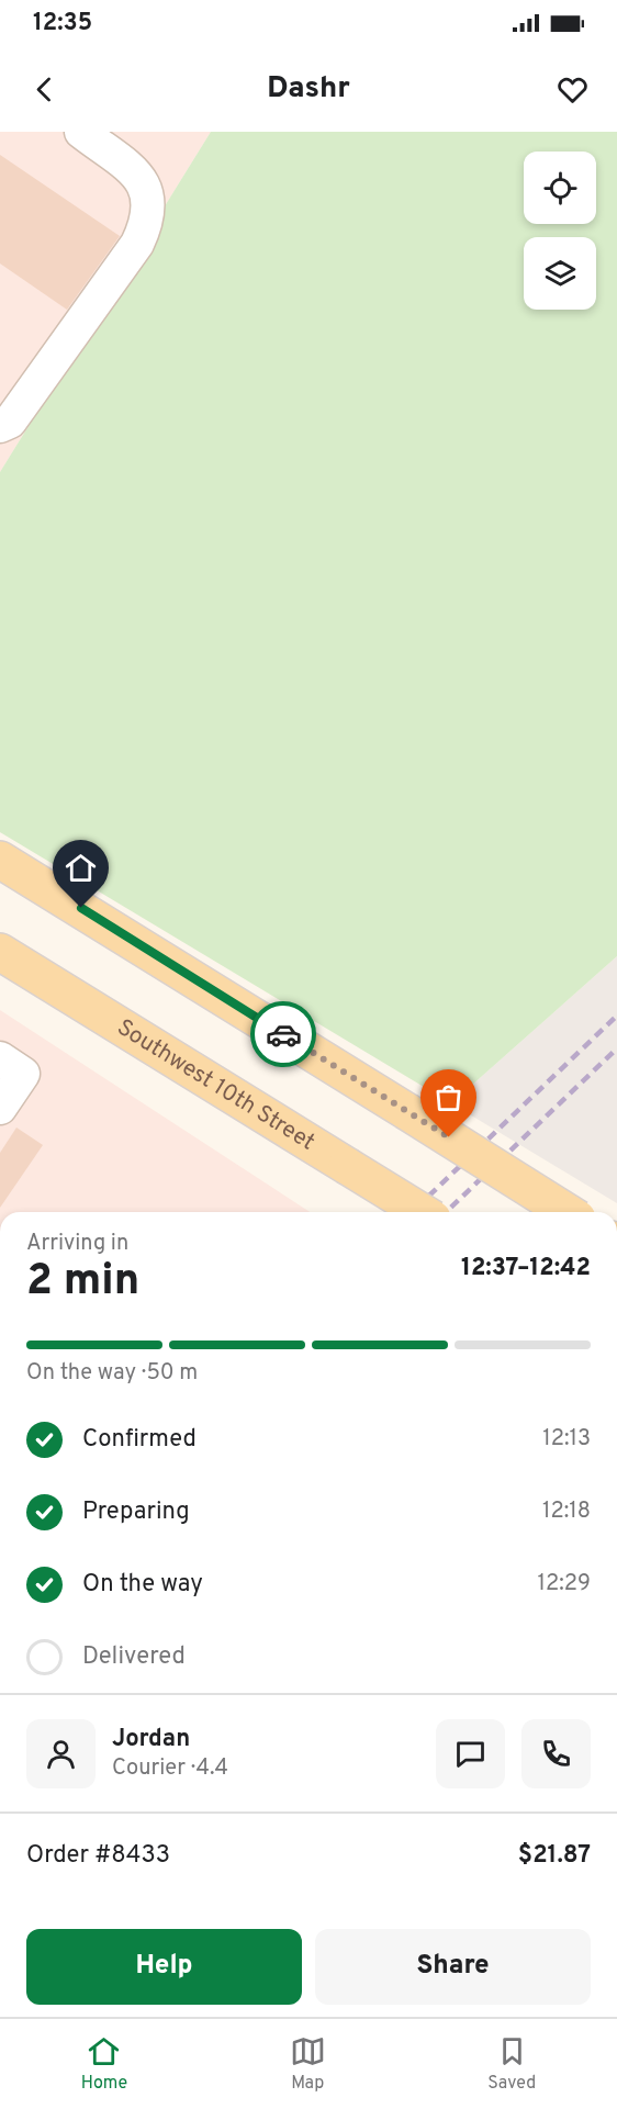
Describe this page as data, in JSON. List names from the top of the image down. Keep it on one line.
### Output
{"streets":{"main road":["Southwest 10th Street"]},"page":{"status":"12:35","header":"Dashr","heading":["2 min","Arriving in","12:37–12:42"],"panel":["Jordan","Courier · 4.4","Order #8433","$21.87"],"bar":"On the way · 50 m","list":[["Confirmed","12:13"],["Preparing","12:18"],["On the way","12:29"],"Delivered"],"buttons":["Help","Share"],"tabs":["Home","Map","Saved"]}}
